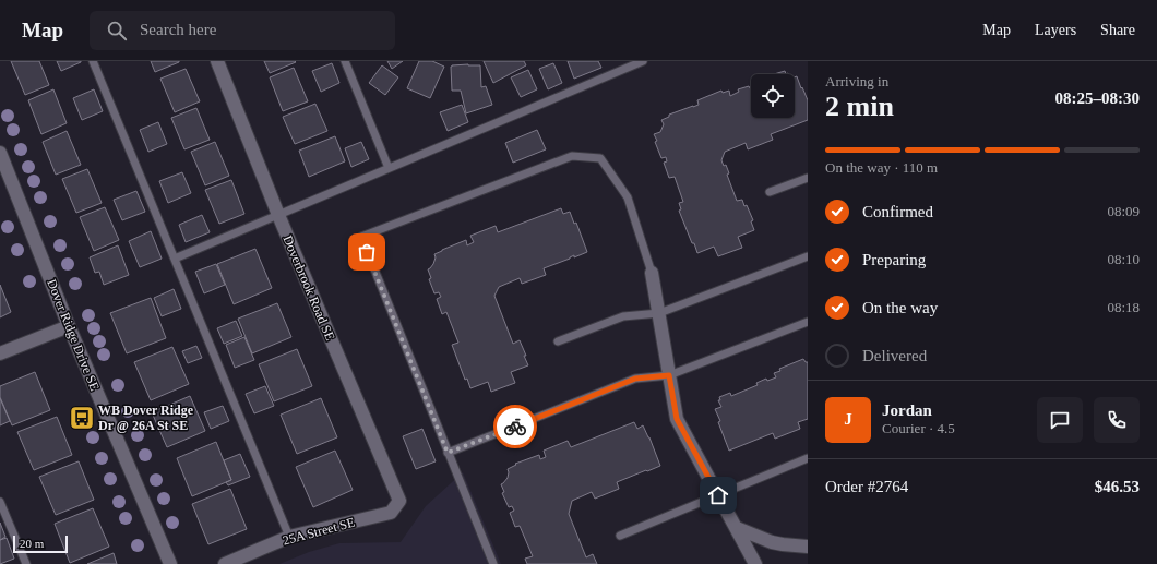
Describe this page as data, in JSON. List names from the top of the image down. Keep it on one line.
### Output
{"streets":{"street":["Doverbrook Road SE","Dover Ridge Drive SE","25A Street SE"]},"crossings":[["Doverbrook Road SE","25A Street SE"]],"places":{"bus stop":["WB Dover Ridge Dr @ 26A St SE"]},"scale_bar":"20 m","page":{"header":"Map","search":"Search here","nav":["Map","Layers","Share"],"heading":["2 min","Arriving in","08:25–08:30"],"panel":["Jordan","Courier · 4.5","Order #2764","$46.53"],"bar":"On the way · 110 m","list":[["Confirmed","08:09"],["Preparing","08:10"],["On the way","08:18"],"Delivered"],"round":"J","scale":"20 m"}}
